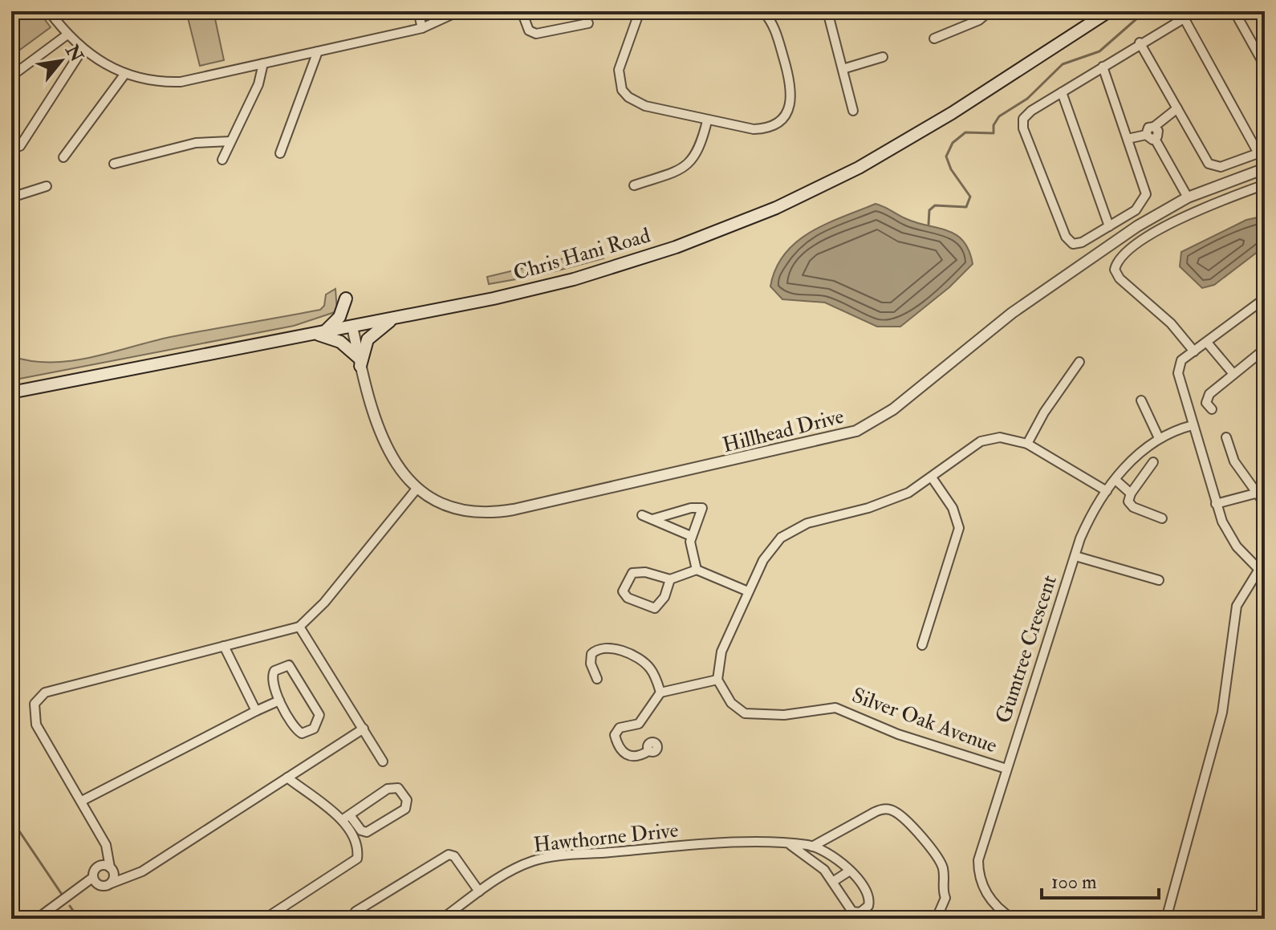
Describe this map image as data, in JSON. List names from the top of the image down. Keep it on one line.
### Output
{"streets":{"main road":["Chris Hani Road"],"street":["Hillhead Drive","Gumtree Crescent","Silver Oak Avenue","Hawthorne Drive"]},"crossings":[["Chris Hani Road","Hillhead Drive"],["Gumtree Crescent","Silver Oak Avenue"]],"scale_bar":"100 m","north":"top right"}
